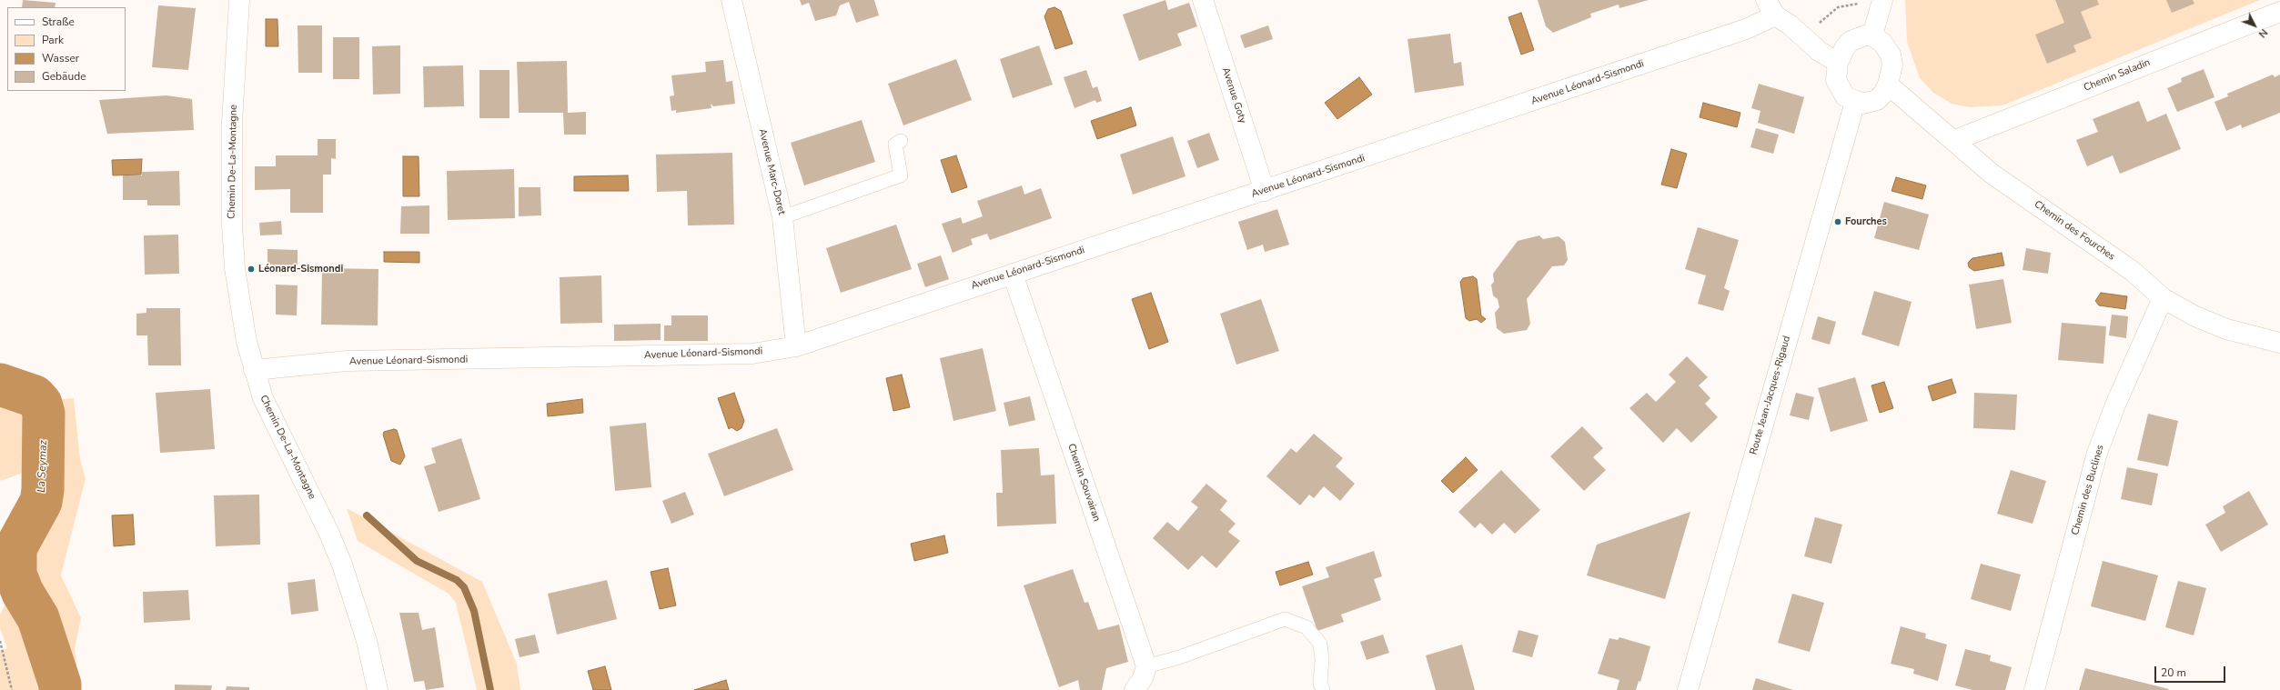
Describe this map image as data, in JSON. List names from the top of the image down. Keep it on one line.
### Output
{"streets":{"street":["Chemin Saladin","Avenue Léonard-Sismondi","Avenue Goty","Chemin De-La-Montagne","Avenue Marc-Doret","Chemin des Fourches","Route Jean-Jacques-Rigaud","Chemin Souvairan","Chemin des Buclines"]},"crossings":[["Chemin Saladin","Chemin des Fourches"],["Avenue Léonard-Sismondi","Avenue Goty"],["Avenue Léonard-Sismondi","Chemin De-La-Montagne"],["Avenue Léonard-Sismondi","Avenue Marc-Doret"],["Avenue Léonard-Sismondi","Chemin Souvairan"],["Chemin des Fourches","Route Jean-Jacques-Rigaud"],["Chemin des Fourches","Chemin des Buclines"]],"water":["La Seymaz"],"places":["Fourches","Léonard-Sismondi"],"legend":["Straße","Park","Wasser","Gebäude"],"scale_bar":"20 m","north":"bottom right"}
